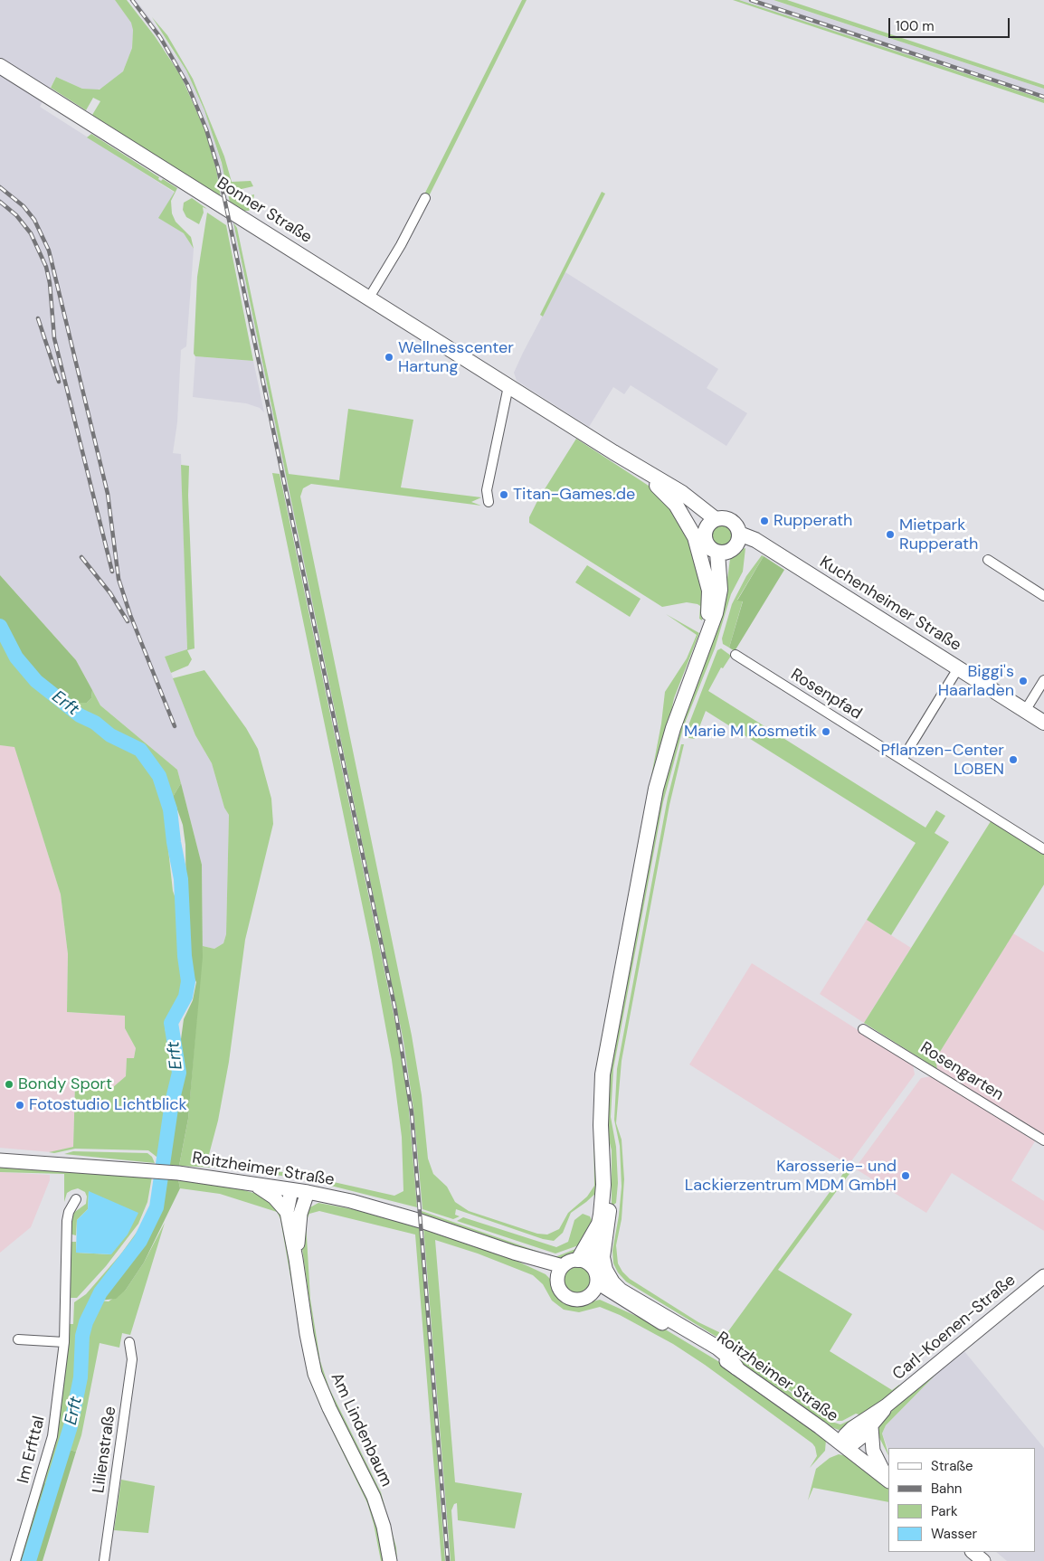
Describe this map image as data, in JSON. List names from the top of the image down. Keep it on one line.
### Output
{"streets":{"main road":["Bonner Straße","Kuchenheimer Straße"],"street":["Rosenpfad","Rosengarten","Roitzheimer Straße","Carl-Koenen-Straße","Am Lindenbaum","Im Erfttal","Lilienstraße"]},"crossings":[["Roitzheimer Straße","Carl-Koenen-Straße"],["Roitzheimer Straße","Am Lindenbaum"]],"water":["Erft"],"places":["Wellnesscenter Hartung","Titan-Games.de","Rupperath","Mietpark Rupperath","Biggi's Haarladen","Marie M Kosmetik","Pflanzen-Center LOBEN","Bondy Sport","Fotostudio Lichtblick","Karosserie- und Lackierzentrum MDM GmbH"],"legend":["Straße","Bahn","Park","Wasser"],"scale_bar":"100 m"}
